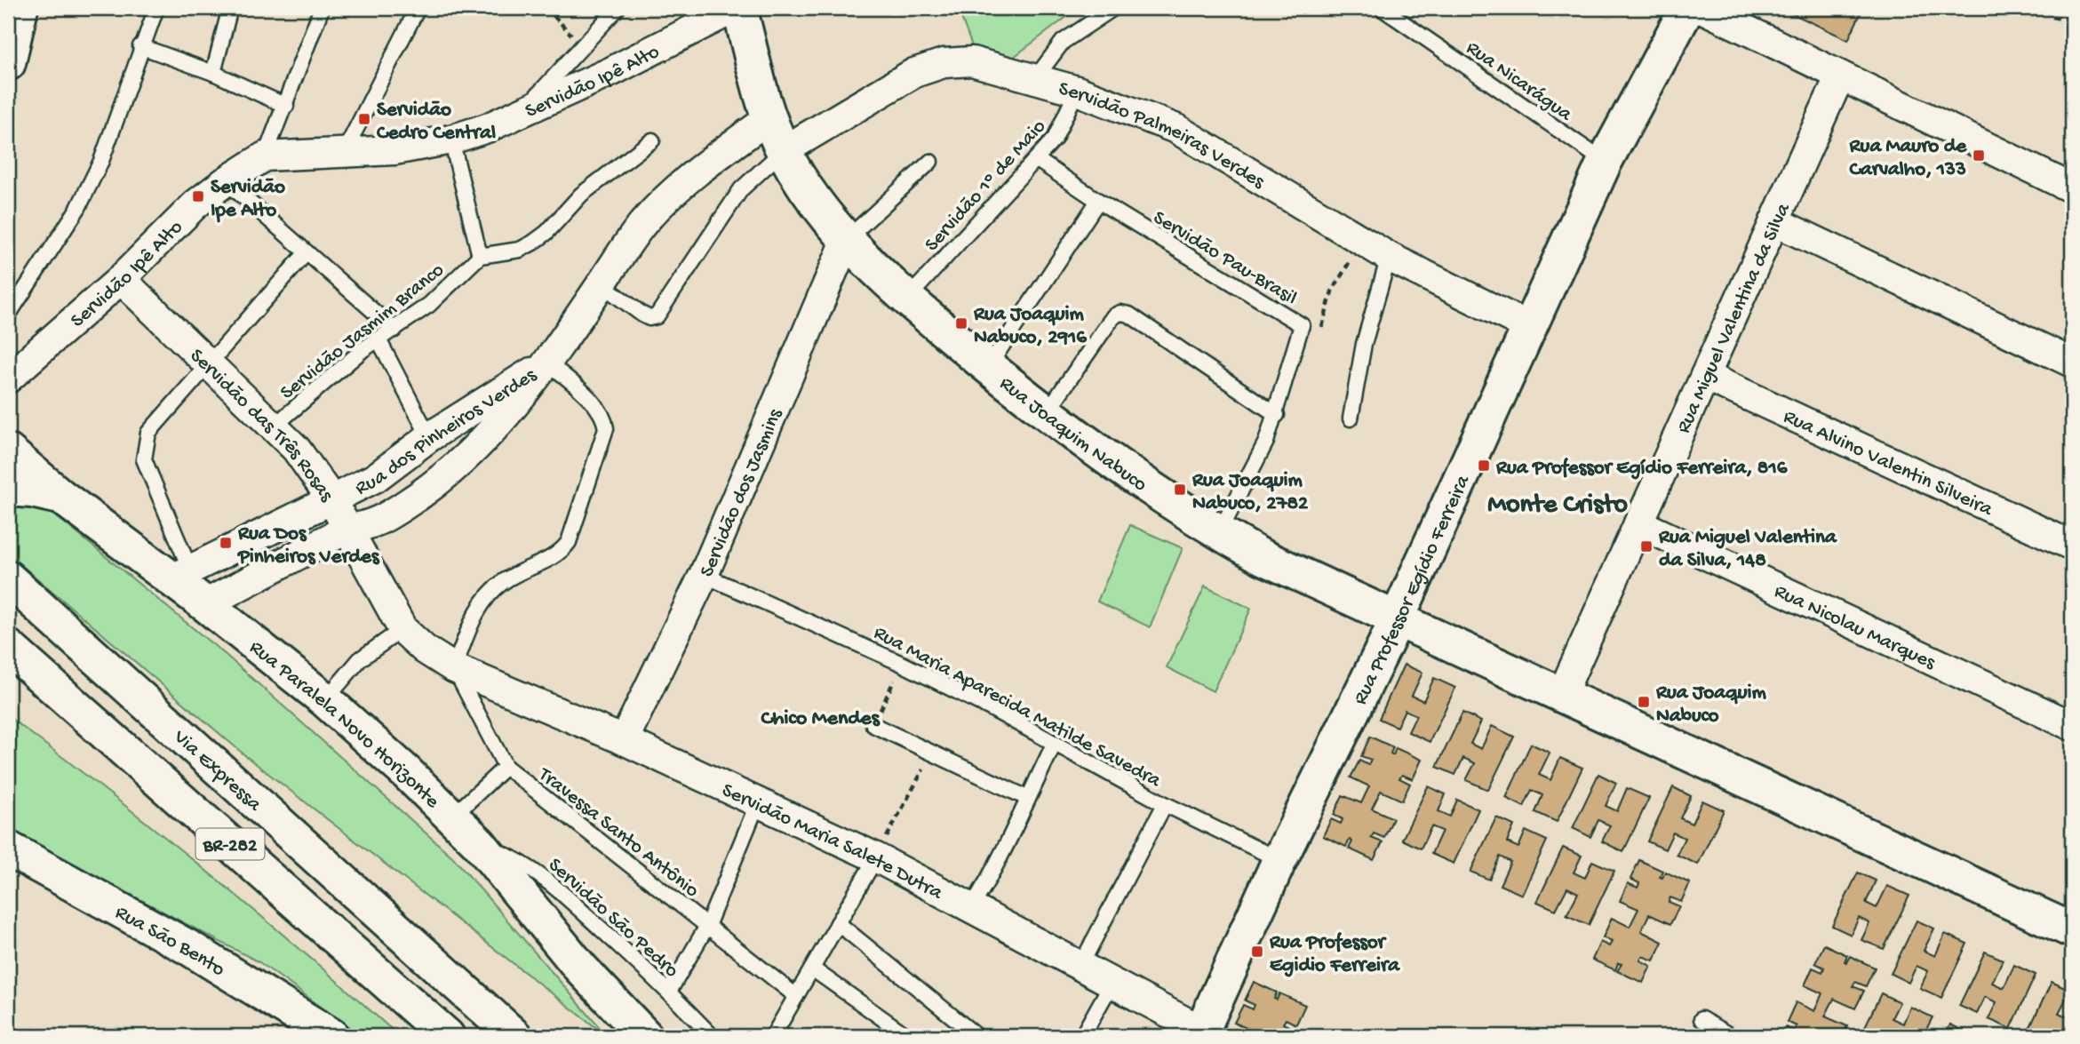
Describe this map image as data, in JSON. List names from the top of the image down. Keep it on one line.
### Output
{"streets":{"main road":["Rua Joaquim Nabuco","Rua Professor Egídio Ferreira","Rua Paralela Novo Horizonte","Via Expressa","BR-282","Rua São Bento"],"street":["Servidão Ipê Alto","Servidão Palmeiras Verdes","Rua Miguel Valentina da Silva","Servidão das Três Rosas","Rua dos Pinheiros Verdes","Rua Alvino Valentin Silveira","Servidão dos Jasmins","Rua Nicolau Marques","Servidão Maria Salete Dutra"],"lane":["Rua Nicarágua","Servidão 1º de Maio","Servidão Pau-Brasil","Servidão Jasmim Branco","Rua Maria Aparecida Matilde Savedra","Travessa Santo Antônio","Servidão São Pedro"]},"crossings":[["Servidão Ipê Alto","Servidão das Três Rosas"],["Servidão Ipê Alto","Rua Joaquim Nabuco"],["Rua Nicarágua","Rua Professor Egídio Ferreira"],["Servidão Palmeiras Verdes","Servidão 1º de Maio"],["Servidão Palmeiras Verdes","Rua Joaquim Nabuco"],["Servidão Palmeiras Verdes","Rua Professor Egídio Ferreira"],["Servidão 1º de Maio","Servidão Pau-Brasil"],["Servidão 1º de Maio","Rua Joaquim Nabuco"],["Servidão Pau-Brasil","Rua Joaquim Nabuco"],["Rua Miguel Valentina da Silva","Rua Joaquim Nabuco"],["Rua Miguel Valentina da Silva","Rua Alvino Valentin Silveira"],["Rua Miguel Valentina da Silva","Rua Nicolau Marques"],["Servidão Jasmim Branco","Servidão das Três Rosas"],["Servidão das Três Rosas","Rua dos Pinheiros Verdes"],["Servidão das Três Rosas","Travessa Santo Antônio"],["Servidão das Três Rosas","Servidão Maria Salete Dutra"],["Rua dos Pinheiros Verdes","Rua Joaquim Nabuco"],["Rua dos Pinheiros Verdes","Rua Paralela Novo Horizonte"],["Rua Joaquim Nabuco","Servidão dos Jasmins"],["Rua Joaquim Nabuco","Rua Professor Egídio Ferreira"],["Servidão dos Jasmins","Rua Maria Aparecida Matilde Savedra"],["Servidão dos Jasmins","Servidão Maria Salete Dutra"],["Rua Professor Egídio Ferreira","Rua Maria Aparecida Matilde Savedra"],["Rua Professor Egídio Ferreira","Servidão Maria Salete Dutra"],["Rua Paralela Novo Horizonte","Servidão São Pedro"],["Travessa Santo Antônio","Servidão Maria Salete Dutra"]],"districts":["Monte Cristo","Chico Mendes"],"places":{"transit":["Servidão Cedro Central","Rua Mauro de Carvalho, 133","Servidão Ipe Alto","Rua Joaquim Nabuco, 2916","Rua Professor Egídio Ferreira, 816","Rua Joaquim Nabuco, 2782","Rua Dos Pinheiros Verdes","Rua Miguel Valentina da Silva, 148","Rua Joaquim Nabuco","Rua Professor Egidio Ferreira"]}}
